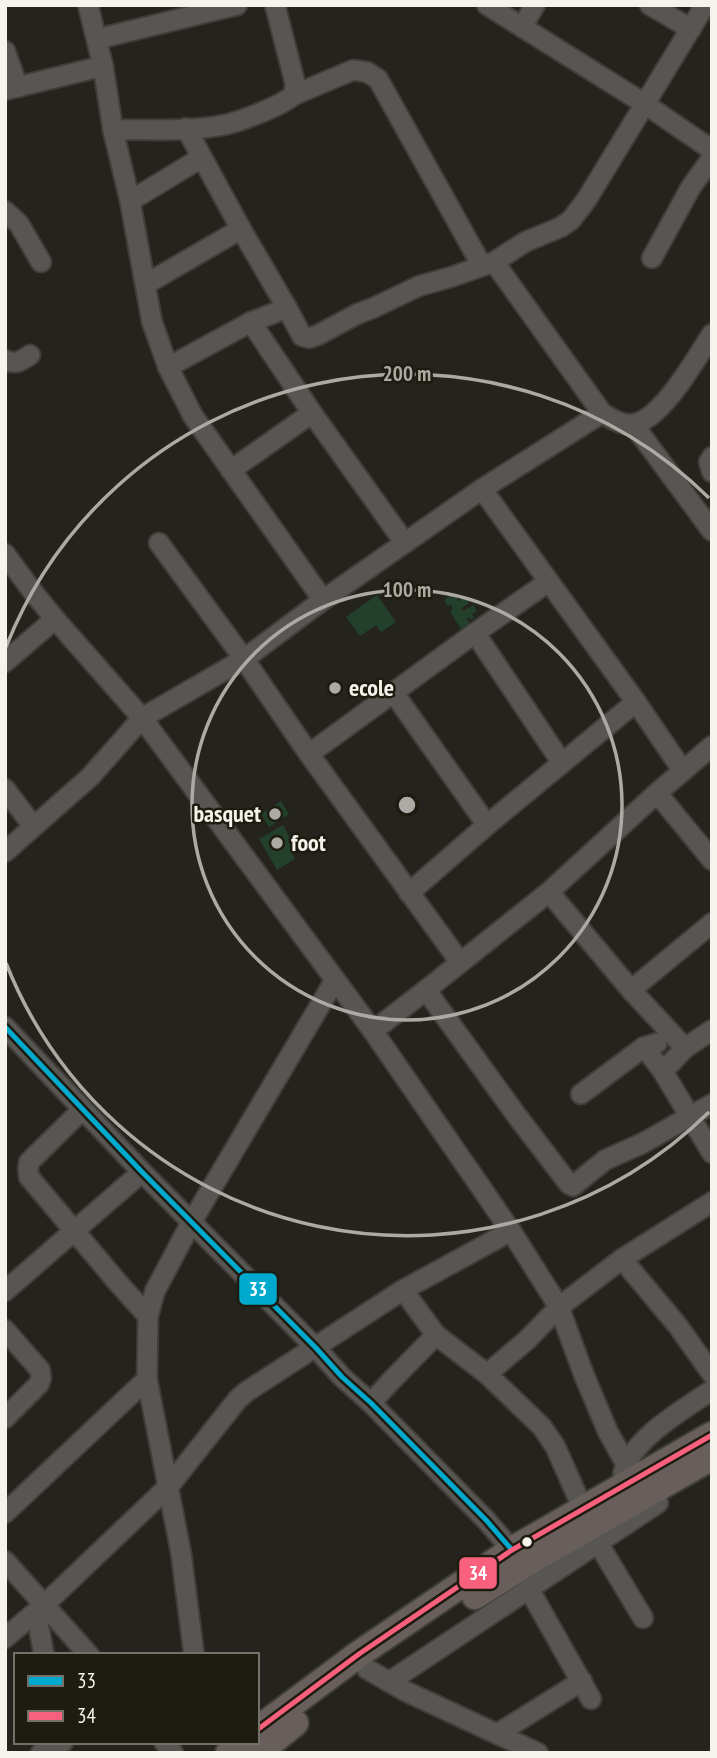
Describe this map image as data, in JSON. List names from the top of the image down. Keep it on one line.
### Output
{"places":["ecole","basquet","foot"],"lines":["transit line 33","transit line 34"],"legend":["33","34"],"rings":["200 m","100 m"]}
